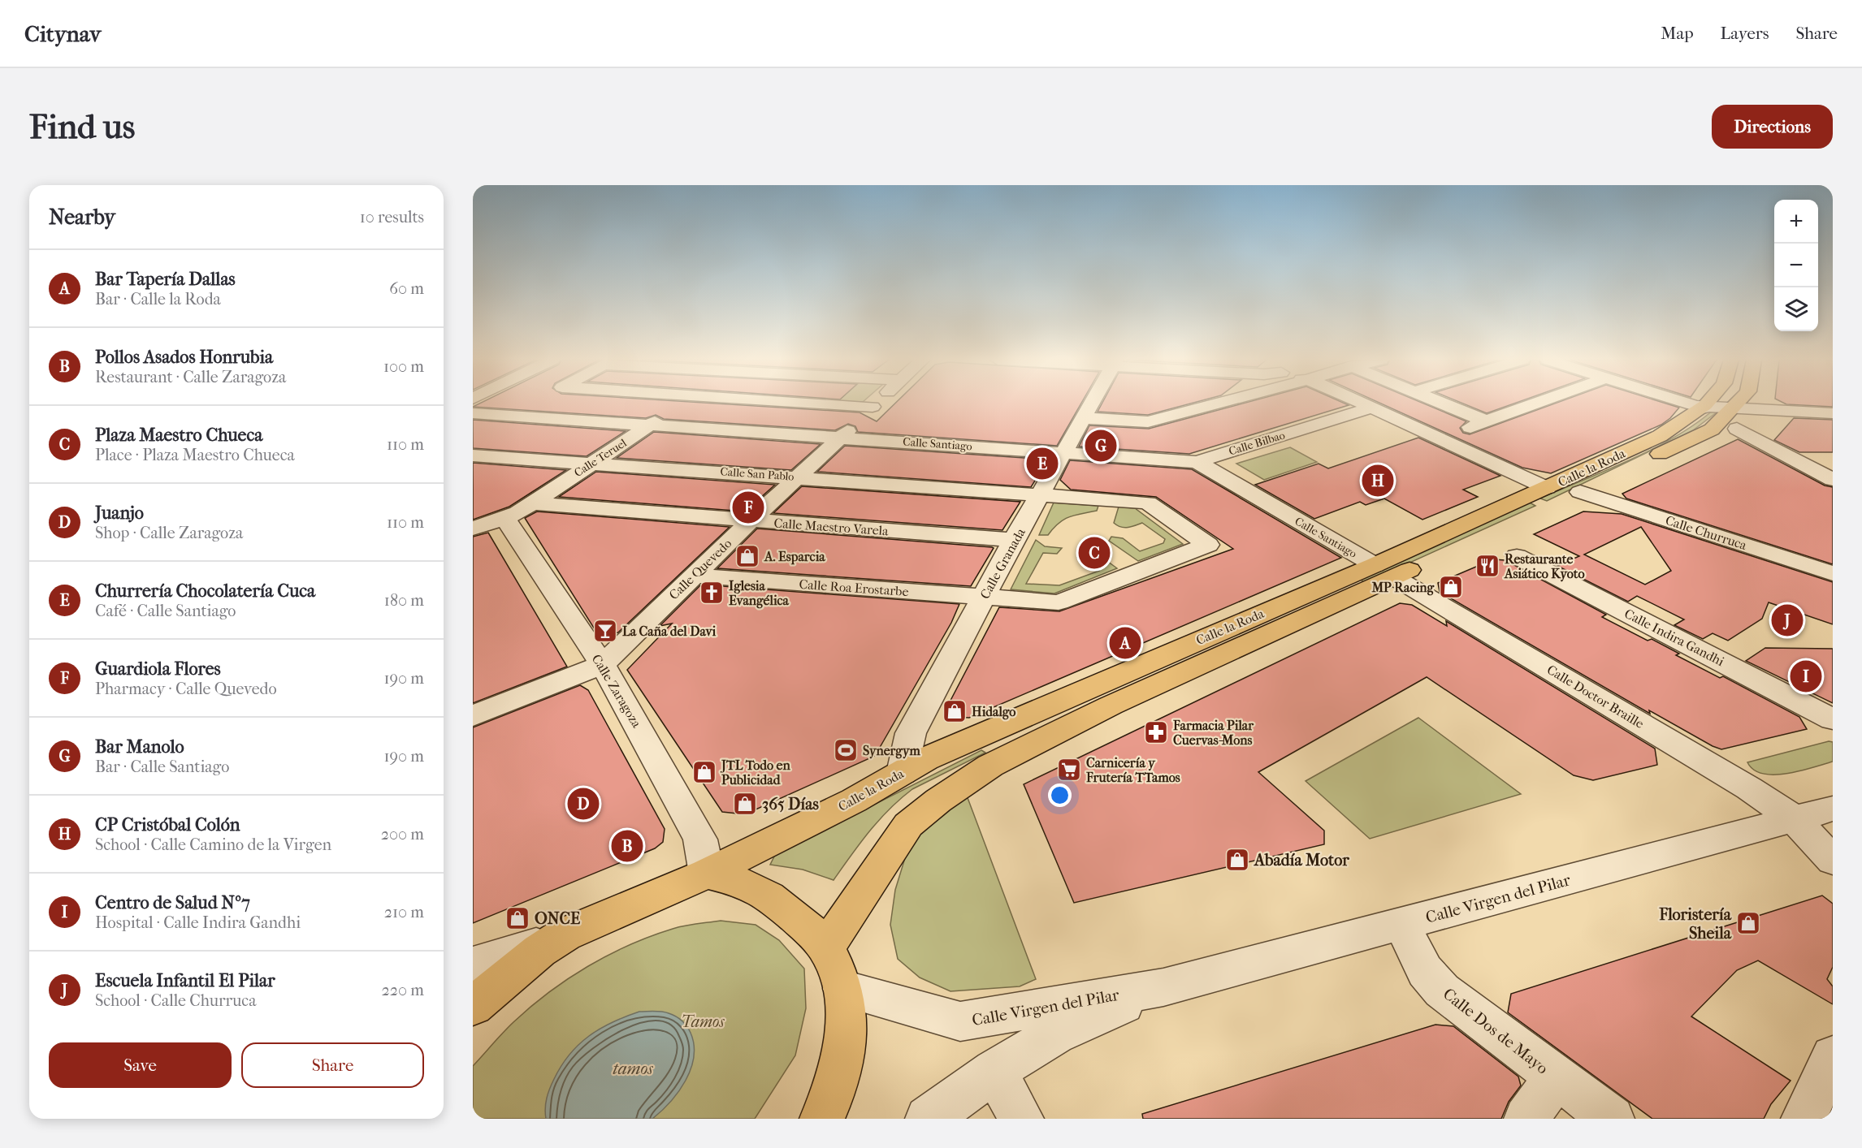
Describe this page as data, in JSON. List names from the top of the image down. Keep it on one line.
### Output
{"streets":{"main road":["Calle la Roda"],"street":["Calle Bilbao","Calle Santiago","Calle Teruel","Calle San Pablo","Calle Maestro Varela","Calle Churruca","Calle Granada","Calle Quevedo","Calle Roa Erostarbe","Calle Indira Gandhi","Calle Zaragoza","Calle Doctor Braille","Calle Virgen del Pilar","Calle Dos de Mayo"]},"crossings":[["Calle Bilbao","Calle Santiago"],["Calle Santiago","Calle Teruel"],["Calle Santiago","Calle la Roda"],["Calle Santiago","Calle Granada"],["Calle Santiago","Calle Quevedo"],["Calle Santiago","Calle Doctor Braille"],["Calle Teruel","Calle San Pablo"],["Calle Teruel","Calle Maestro Varela"],["Calle Teruel","Calle Zaragoza"],["Calle la Roda","Calle Churruca"],["Calle la Roda","Calle Granada"],["Calle la Roda","Calle Zaragoza"],["Calle la Roda","Calle Doctor Braille"],["Calle San Pablo","Calle Granada"],["Calle San Pablo","Calle Quevedo"],["Calle San Pablo","Calle Roa Erostarbe"],["Calle Maestro Varela","Calle Granada"],["Calle Maestro Varela","Calle Quevedo"],["Calle Granada","Calle Roa Erostarbe"],["Calle Quevedo","Calle Roa Erostarbe"],["Calle Quevedo","Calle Zaragoza"],["Calle Doctor Braille","Calle Virgen del Pilar"],["Calle Virgen del Pilar","Calle Dos de Mayo"]],"water":["tamos"],"parks":["Tamos"],"places":{"shop":["A. Esparcia","MP Racing","Hidalgo","JTL Todo en Publicidad","365 Días","Abadía Motor","ONCE","Floristería Sheila"],"restaurant":["Restaurante Asiático Kyoto"],"church":["Iglesia Evangélica"],"bar":["La Caña del Davi"],"pharmacy":["Farmacia Pilar Cuervas-Mons"],"sports":["Synergym"],"supermarket":["Carnicería y Frutería TTamos"]},"page":{"header":"Citynav","nav":["Map","Layers","Share"],"buttons":["Directions",["Save","Share"]],"title":"Find us","heading":["Nearby","10 results"],"map_buttons":["+","−"],"list":[{"mark":"A","name":"Bar Tapería Dallas","note":"Bar · Calle la Roda","value":"60 m"},{"mark":"B","name":"Pollos Asados Honrubia","note":"Restaurant · Calle Zaragoza","value":"100 m"},{"mark":"C","name":"Plaza Maestro Chueca","note":"Place · Plaza Maestro Chueca","value":"110 m"},{"mark":"D","name":"Juanjo","note":"Shop · Calle Zaragoza","value":"110 m"},{"mark":"E","name":"Churrería Chocolatería Cuca","note":"Café · Calle Santiago","value":"180 m"},{"mark":"F","name":"Guardiola Flores","note":"Pharmacy · Calle Quevedo","value":"190 m"},{"mark":"G","name":"Bar Manolo","note":"Bar · Calle Santiago","value":"190 m"},{"mark":"H","name":"CP Cristóbal Colón","note":"School · Calle Camino de la Virgen","value":"200 m"},{"mark":"I","name":"Centro de Salud Nº7","note":"Hospital · Calle Indira Gandhi","value":"210 m"},{"mark":"J","name":"Escuela Infantil El Pilar","note":"School · Calle Churruca","value":"220 m"}],"pins":["G","E","H","F","C","J","A","I","D","B"]}}
